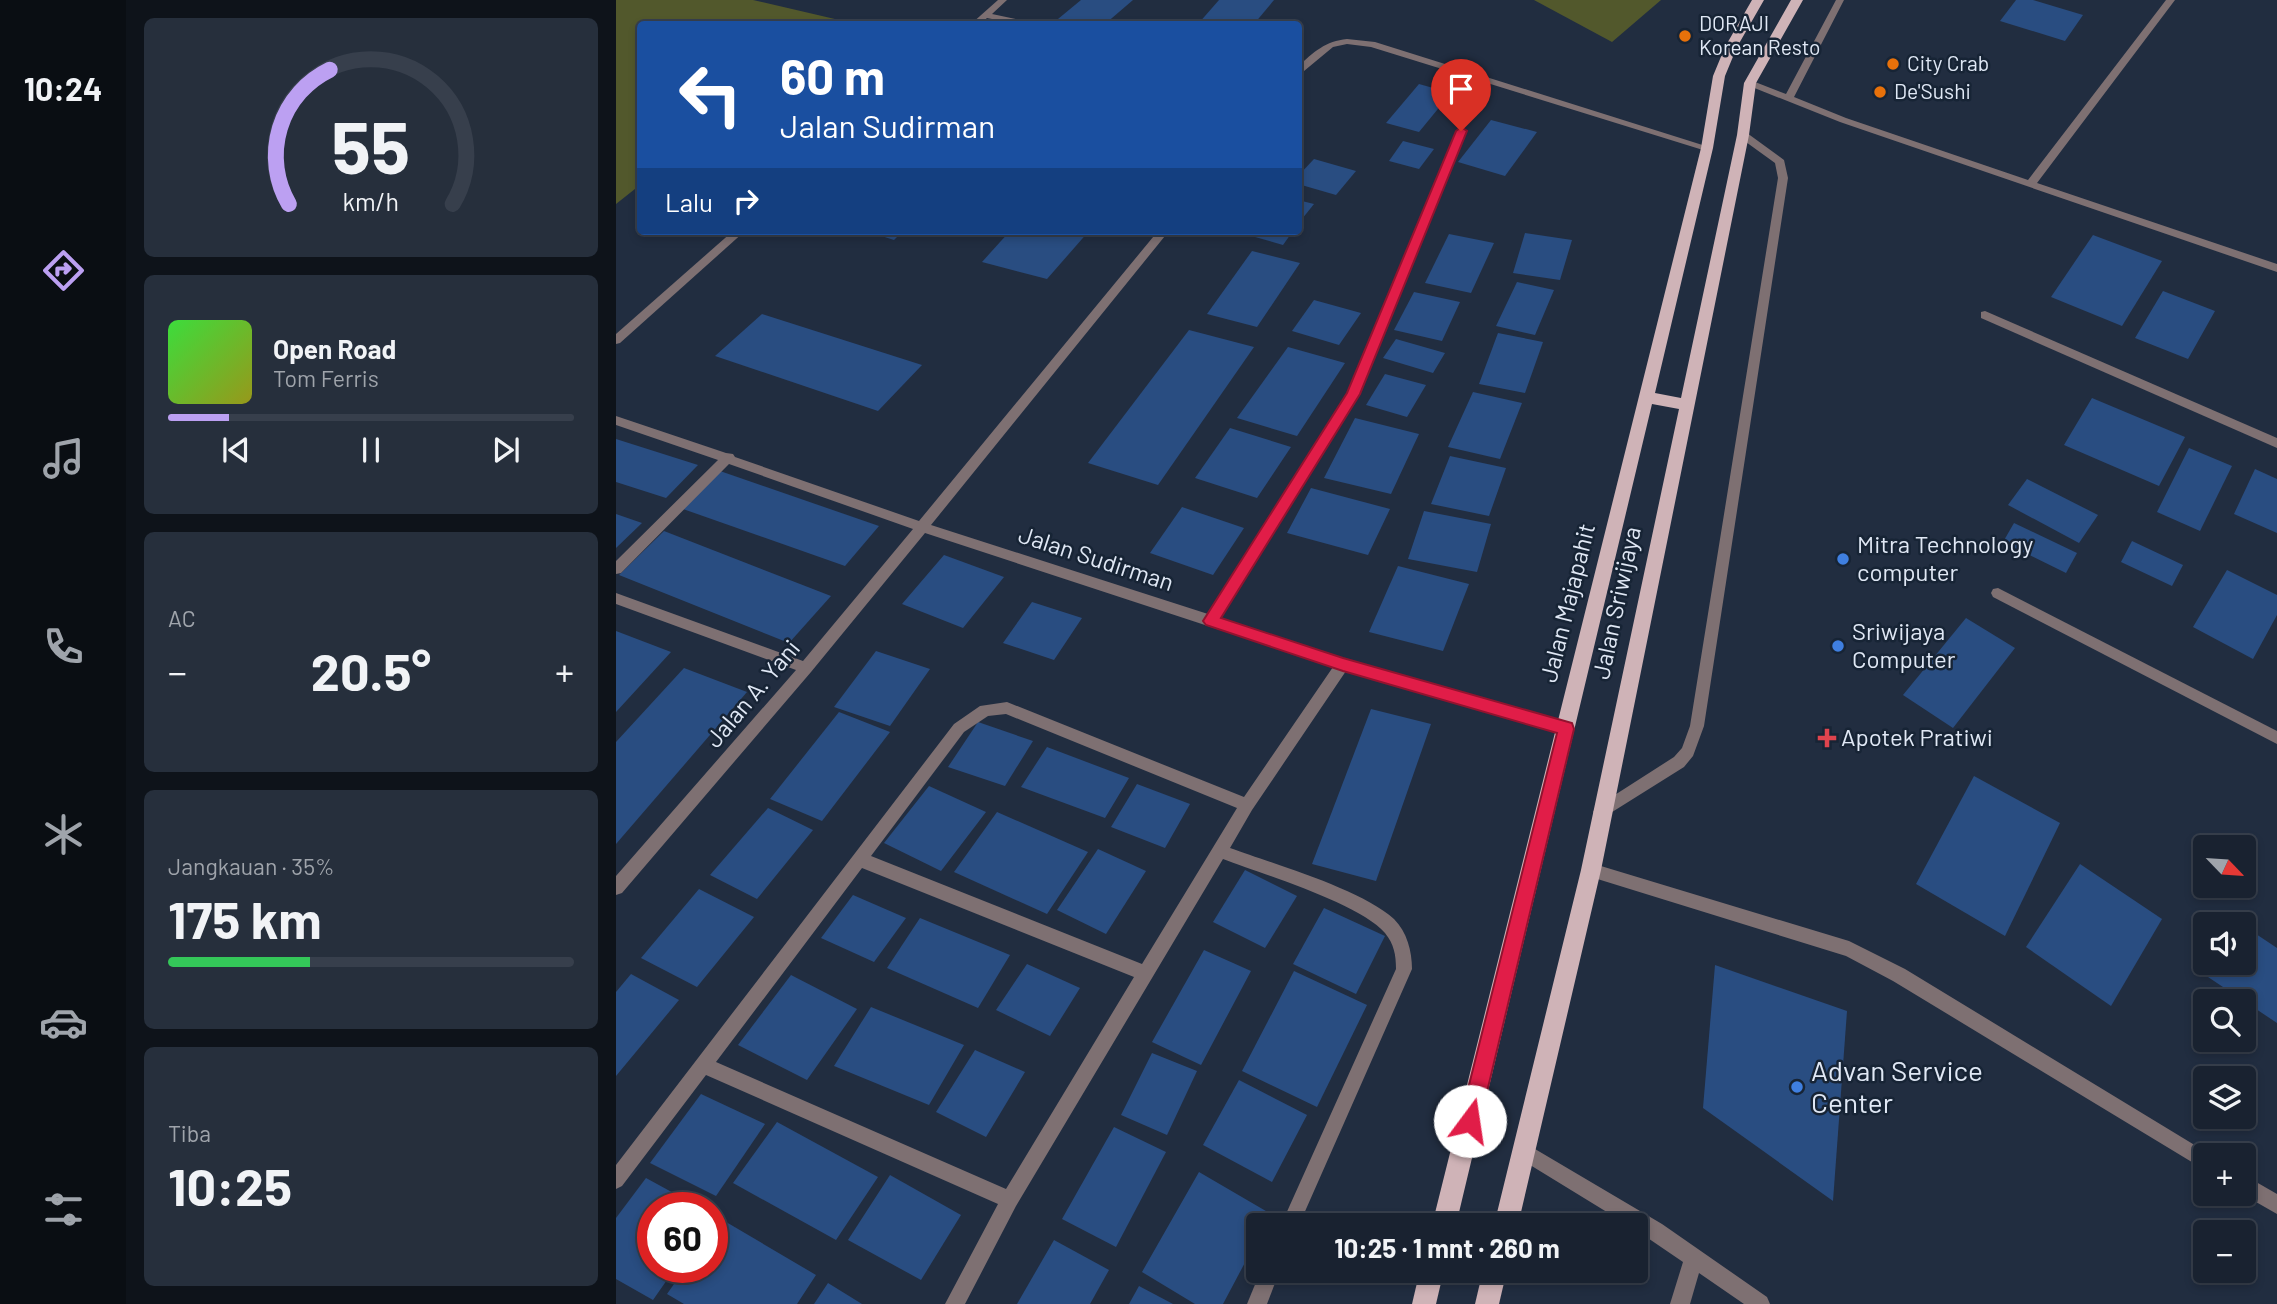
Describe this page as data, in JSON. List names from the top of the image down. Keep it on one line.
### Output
{"streets":{"main road":["Jalan Majapahit","Jalan Sriwijaya"],"street":["Jalan Sudirman","Jalan A. Yani"]},"crossings":[["Jalan Sudirman","Jalan Majapahit"],["Jalan Sudirman","Jalan A. Yani"]],"places":{"other":["DORAJI Korean Resto","City Crab","De'Sushi","Mitra Technology computer","Sriwijaya Computer","Advan Service Center"],"health":["Apotek Pratiwi"]},"north":"bottom right","page":{"tabs":"10:24","turn":["60 m","Jalan Sudirman"],"then":"Lalu","song":["Open Road","Tom Ferris"],"tile":["AC",["Jangkauan · 35%","175 km"],["Tiba","10:25"]],"heat":["−","20.5°","+"],"map_buttons":["+","−"],"limit":"60","trip":"10:25 · 1 mnt · 260 m","gauge":["55","km/h"]}}
